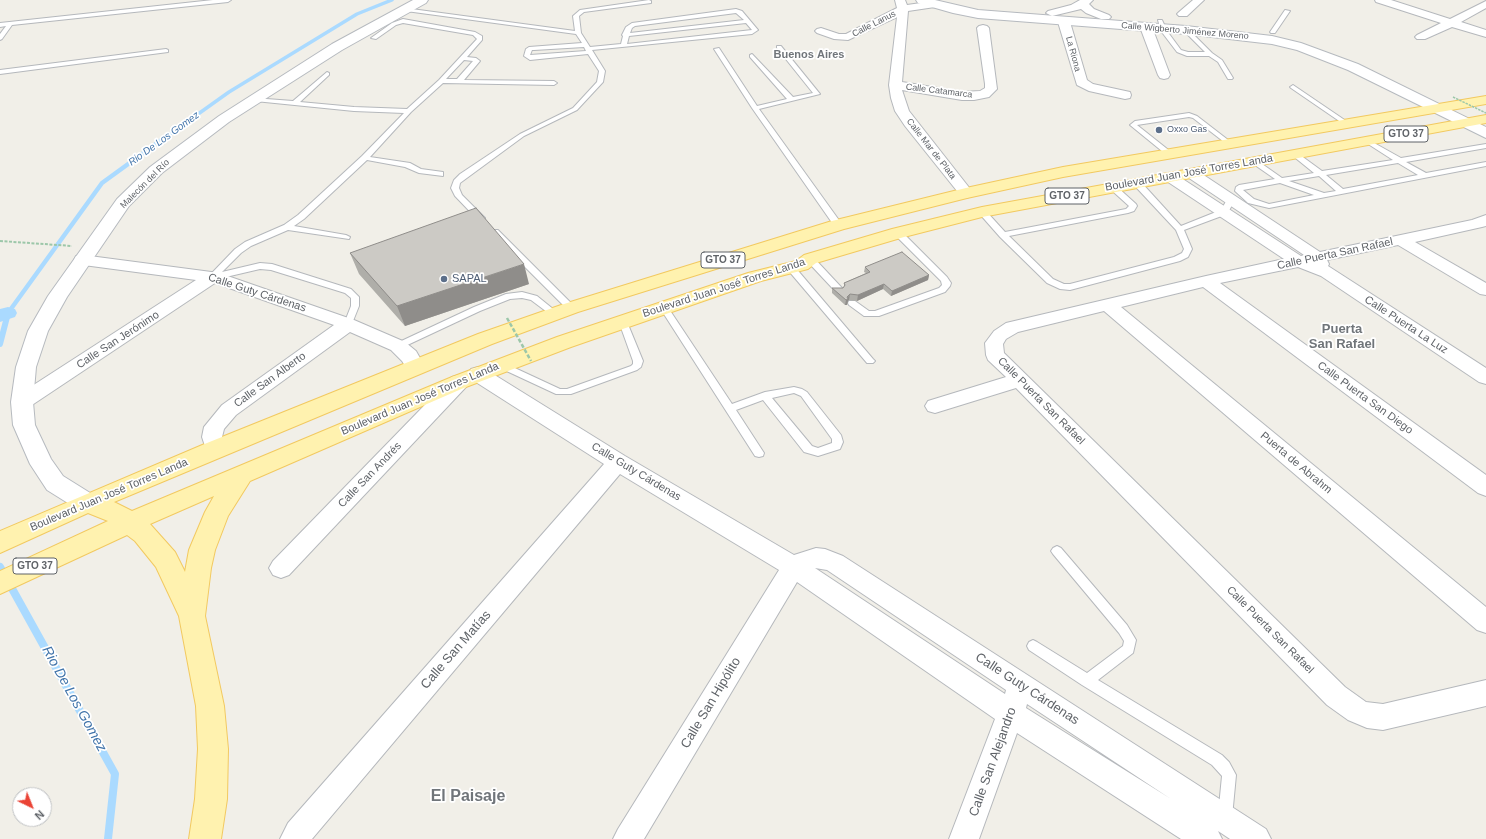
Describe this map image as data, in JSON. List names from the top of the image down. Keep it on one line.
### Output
{"streets":{"main road":["GTO 37","Boulevard Juan José Torres Landa"],"street":["Calle Lanus","Calle Wigberto Jiménez Moreno","La Riona","Calle Catamarca","Calle Mar de Plata","Malecón del Río","Calle Puerta San Rafael","Calle Guty Cárdenas","Calle Puerta La Luz","Calle San Jerónimo","Calle San Alberto","Calle Puerta San Diego","Puerta de Abrahm","Calle San Andrés","Calle San Matías","Calle San Hipólito","Calle San Alejandro"]},"crossings":[["Calle Lanus","Calle Mar de Plata"],["Calle Wigberto Jiménez Moreno","La Riona"],["Calle Wigberto Jiménez Moreno","Boulevard Juan José Torres Landa"],["Calle Catamarca","Calle Mar de Plata"],["Calle Mar de Plata","Boulevard Juan José Torres Landa"],["Boulevard Juan José Torres Landa","Malecón del Río"],["Boulevard Juan José Torres Landa","Calle Guty Cárdenas"],["Boulevard Juan José Torres Landa","Calle Puerta La Luz"],["Boulevard Juan José Torres Landa","Calle San Alberto"],["Boulevard Juan José Torres Landa","Calle San Andrés"],["Malecón del Río","Calle Guty Cárdenas"],["Malecón del Río","Calle San Jerónimo"],["Calle Puerta San Rafael","Calle Puerta La Luz"],["Calle Puerta San Rafael","Calle Puerta San Diego"],["Calle Puerta San Rafael","Puerta de Abrahm"],["Calle Guty Cárdenas","Calle San Jerónimo"],["Calle Guty Cárdenas","Calle San Alberto"],["Calle Guty Cárdenas","Calle San Andrés"],["Calle Guty Cárdenas","Calle San Matías"],["Calle Guty Cárdenas","Calle San Hipólito"],["Calle Guty Cárdenas","Calle San Alejandro"]],"districts":["Buenos Aires","Puerta San Rafael","El Paisaje"],"water":["Rio De Los Gomez"],"places":["Oxxo Gas","SAPAL"],"north":"bottom right"}
